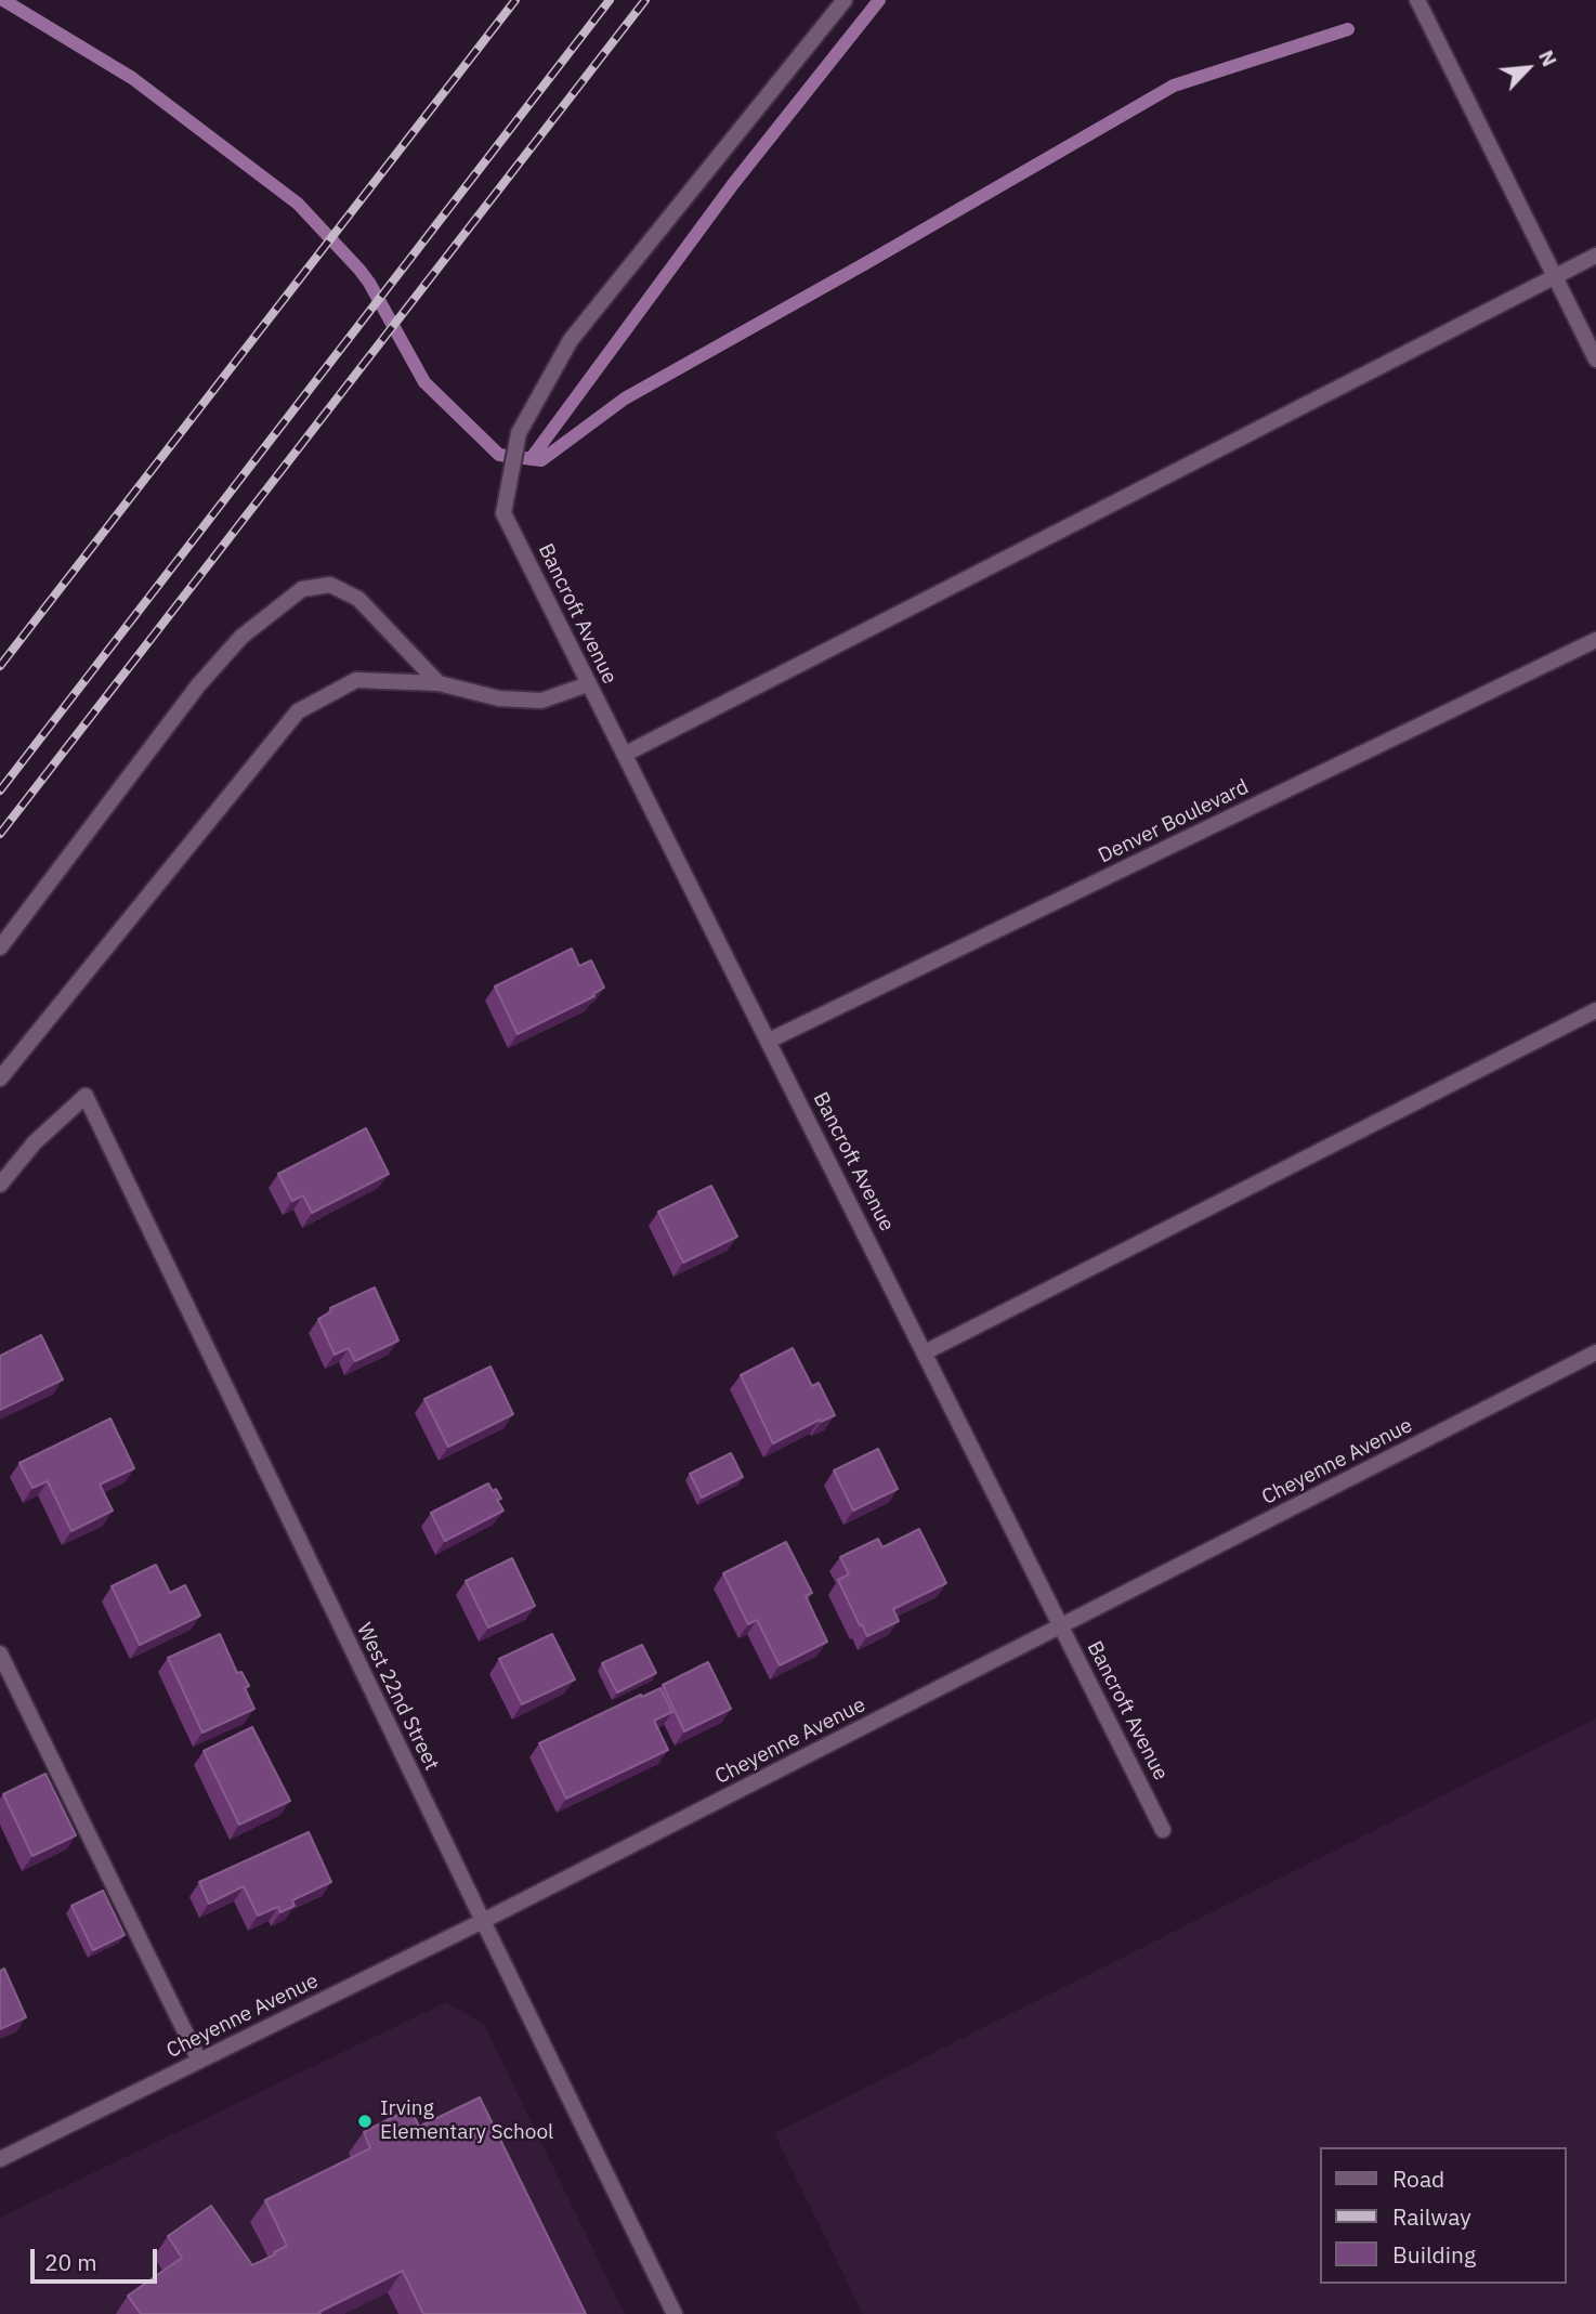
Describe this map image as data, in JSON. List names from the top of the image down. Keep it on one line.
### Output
{"streets":{"street":["Bancroft Avenue","Denver Boulevard","Cheyenne Avenue","West 22nd Street"]},"crossings":[["Bancroft Avenue","Denver Boulevard"],["Bancroft Avenue","Cheyenne Avenue"],["Cheyenne Avenue","West 22nd Street"]],"places":["Irving Elementary School"],"legend":["Road","Railway","Building"],"scale_bar":"20 m","north":"top right"}
